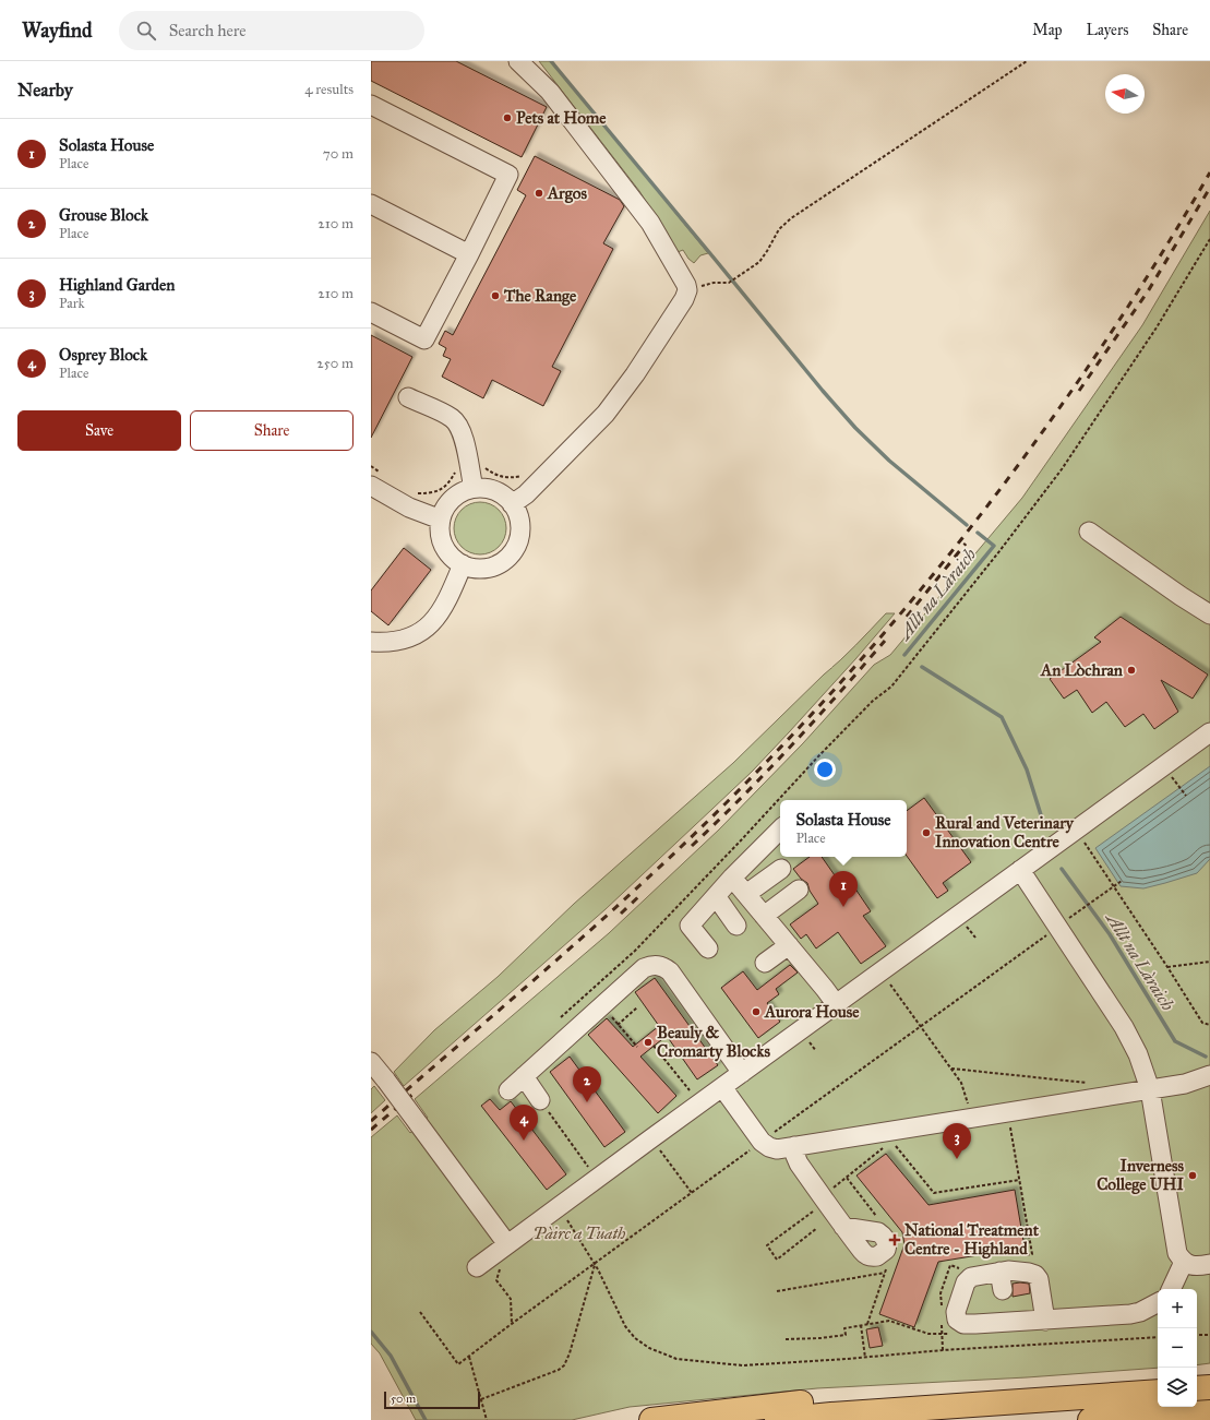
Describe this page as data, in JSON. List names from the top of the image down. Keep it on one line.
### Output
{"water":["Allt na Làraich"],"parks":["Pàirc a Tuath"],"places":{"other":["Pets at Home","Argos","The Range","An Lòchran","Rural and Veterinary Innovation Centre","Aurora House","Beauly & Cromarty Blocks","Inverness College UHI"],"health":["National Treatment Centre - Highland"]},"scale_bar":"50 m","north":"left","page":{"header":"Wayfind","search":"Search here","nav":["Map","Layers","Share"],"heading":["Nearby","4 results"],"list":[{"mark":"1","name":"Solasta House","note":"Place","value":"70 m"},{"mark":"2","name":"Grouse Block","note":"Place","value":"210 m"},{"mark":"3","name":"Highland Garden","note":"Park","value":"210 m"},{"mark":"4","name":"Osprey Block","note":"Place","value":"250 m"}],"buttons":["Save","Share"],"popup":["Solasta House","Place"],"pins":["1","2","4","3"],"map_buttons":["+","−"],"scale":"50 m"}}
